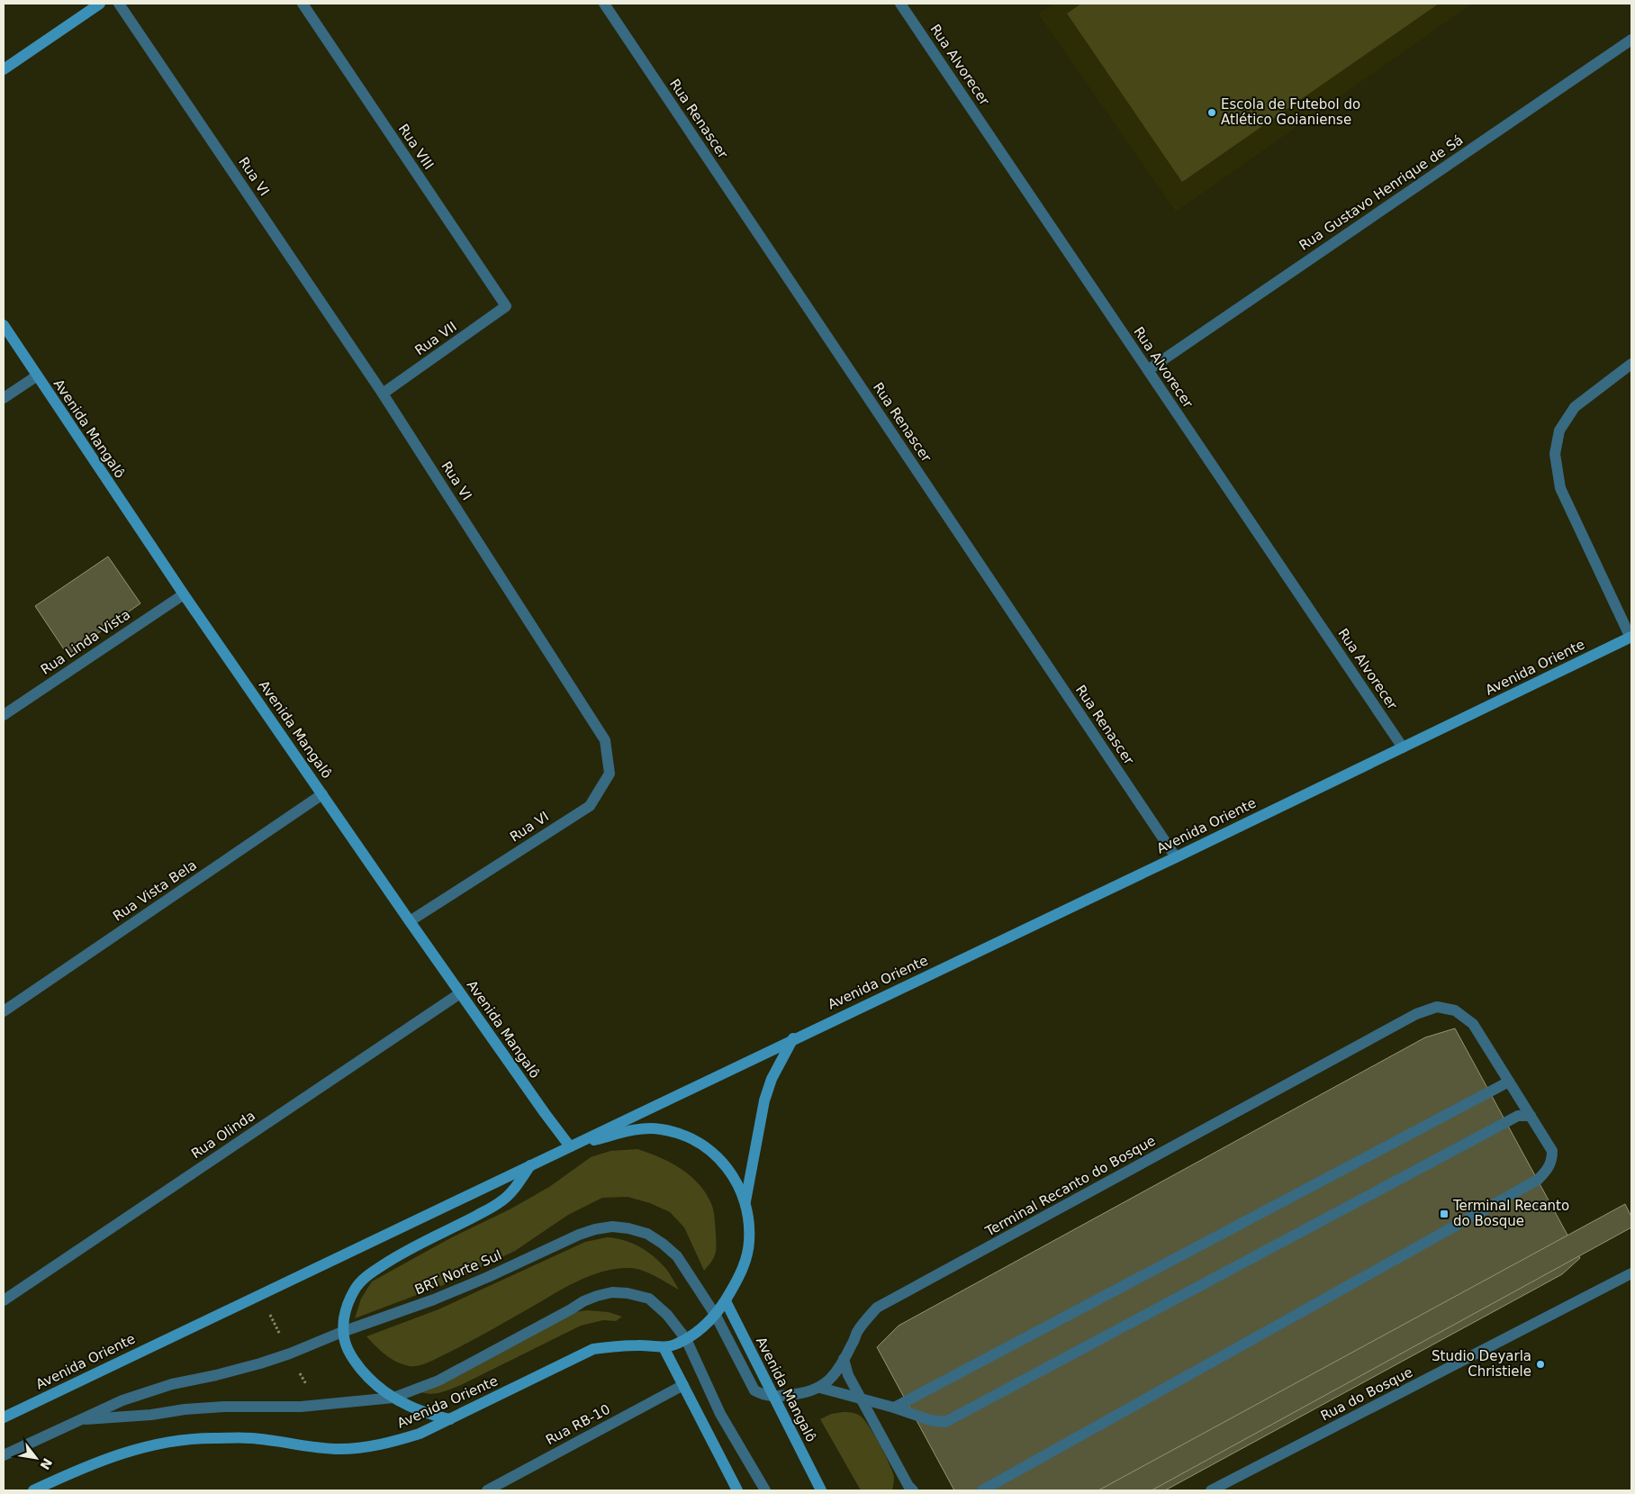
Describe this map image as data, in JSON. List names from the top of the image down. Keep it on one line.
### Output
{"streets":{"main road":["Avenida Mangalô","Avenida Oriente"],"street":["Rua Alvorecer","Rua Renascer","Rua VIII","Rua VI","Rua Gustavo Henrique de Sá","Rua VII","Rua Linda Vista","Rua Vista Bela","Rua Olinda","Terminal Recanto do Bosque","BRT Norte Sul","Rua do Bosque","Rua RB-10"]},"crossings":[["Rua Alvorecer","Rua Gustavo Henrique de Sá"],["Rua Alvorecer","Avenida Oriente"],["Rua Renascer","Avenida Oriente"],["Rua VIII","Rua VII"],["Rua VI","Rua VII"],["Rua VI","Avenida Mangalô"],["Avenida Mangalô","Rua Linda Vista"],["Avenida Mangalô","Avenida Oriente"],["Avenida Mangalô","Rua Vista Bela"],["Avenida Mangalô","Rua Olinda"],["Avenida Mangalô","Terminal Recanto do Bosque"],["Avenida Mangalô","BRT Norte Sul"],["Avenida Oriente","BRT Norte Sul"],["Terminal Recanto do Bosque","BRT Norte Sul"]],"places":{"other":["Escola de Futebol do Atlético Goianiense","Studio Deyarla Christiele"],"transit":["Terminal Recanto do Bosque"]},"north":"bottom right"}
